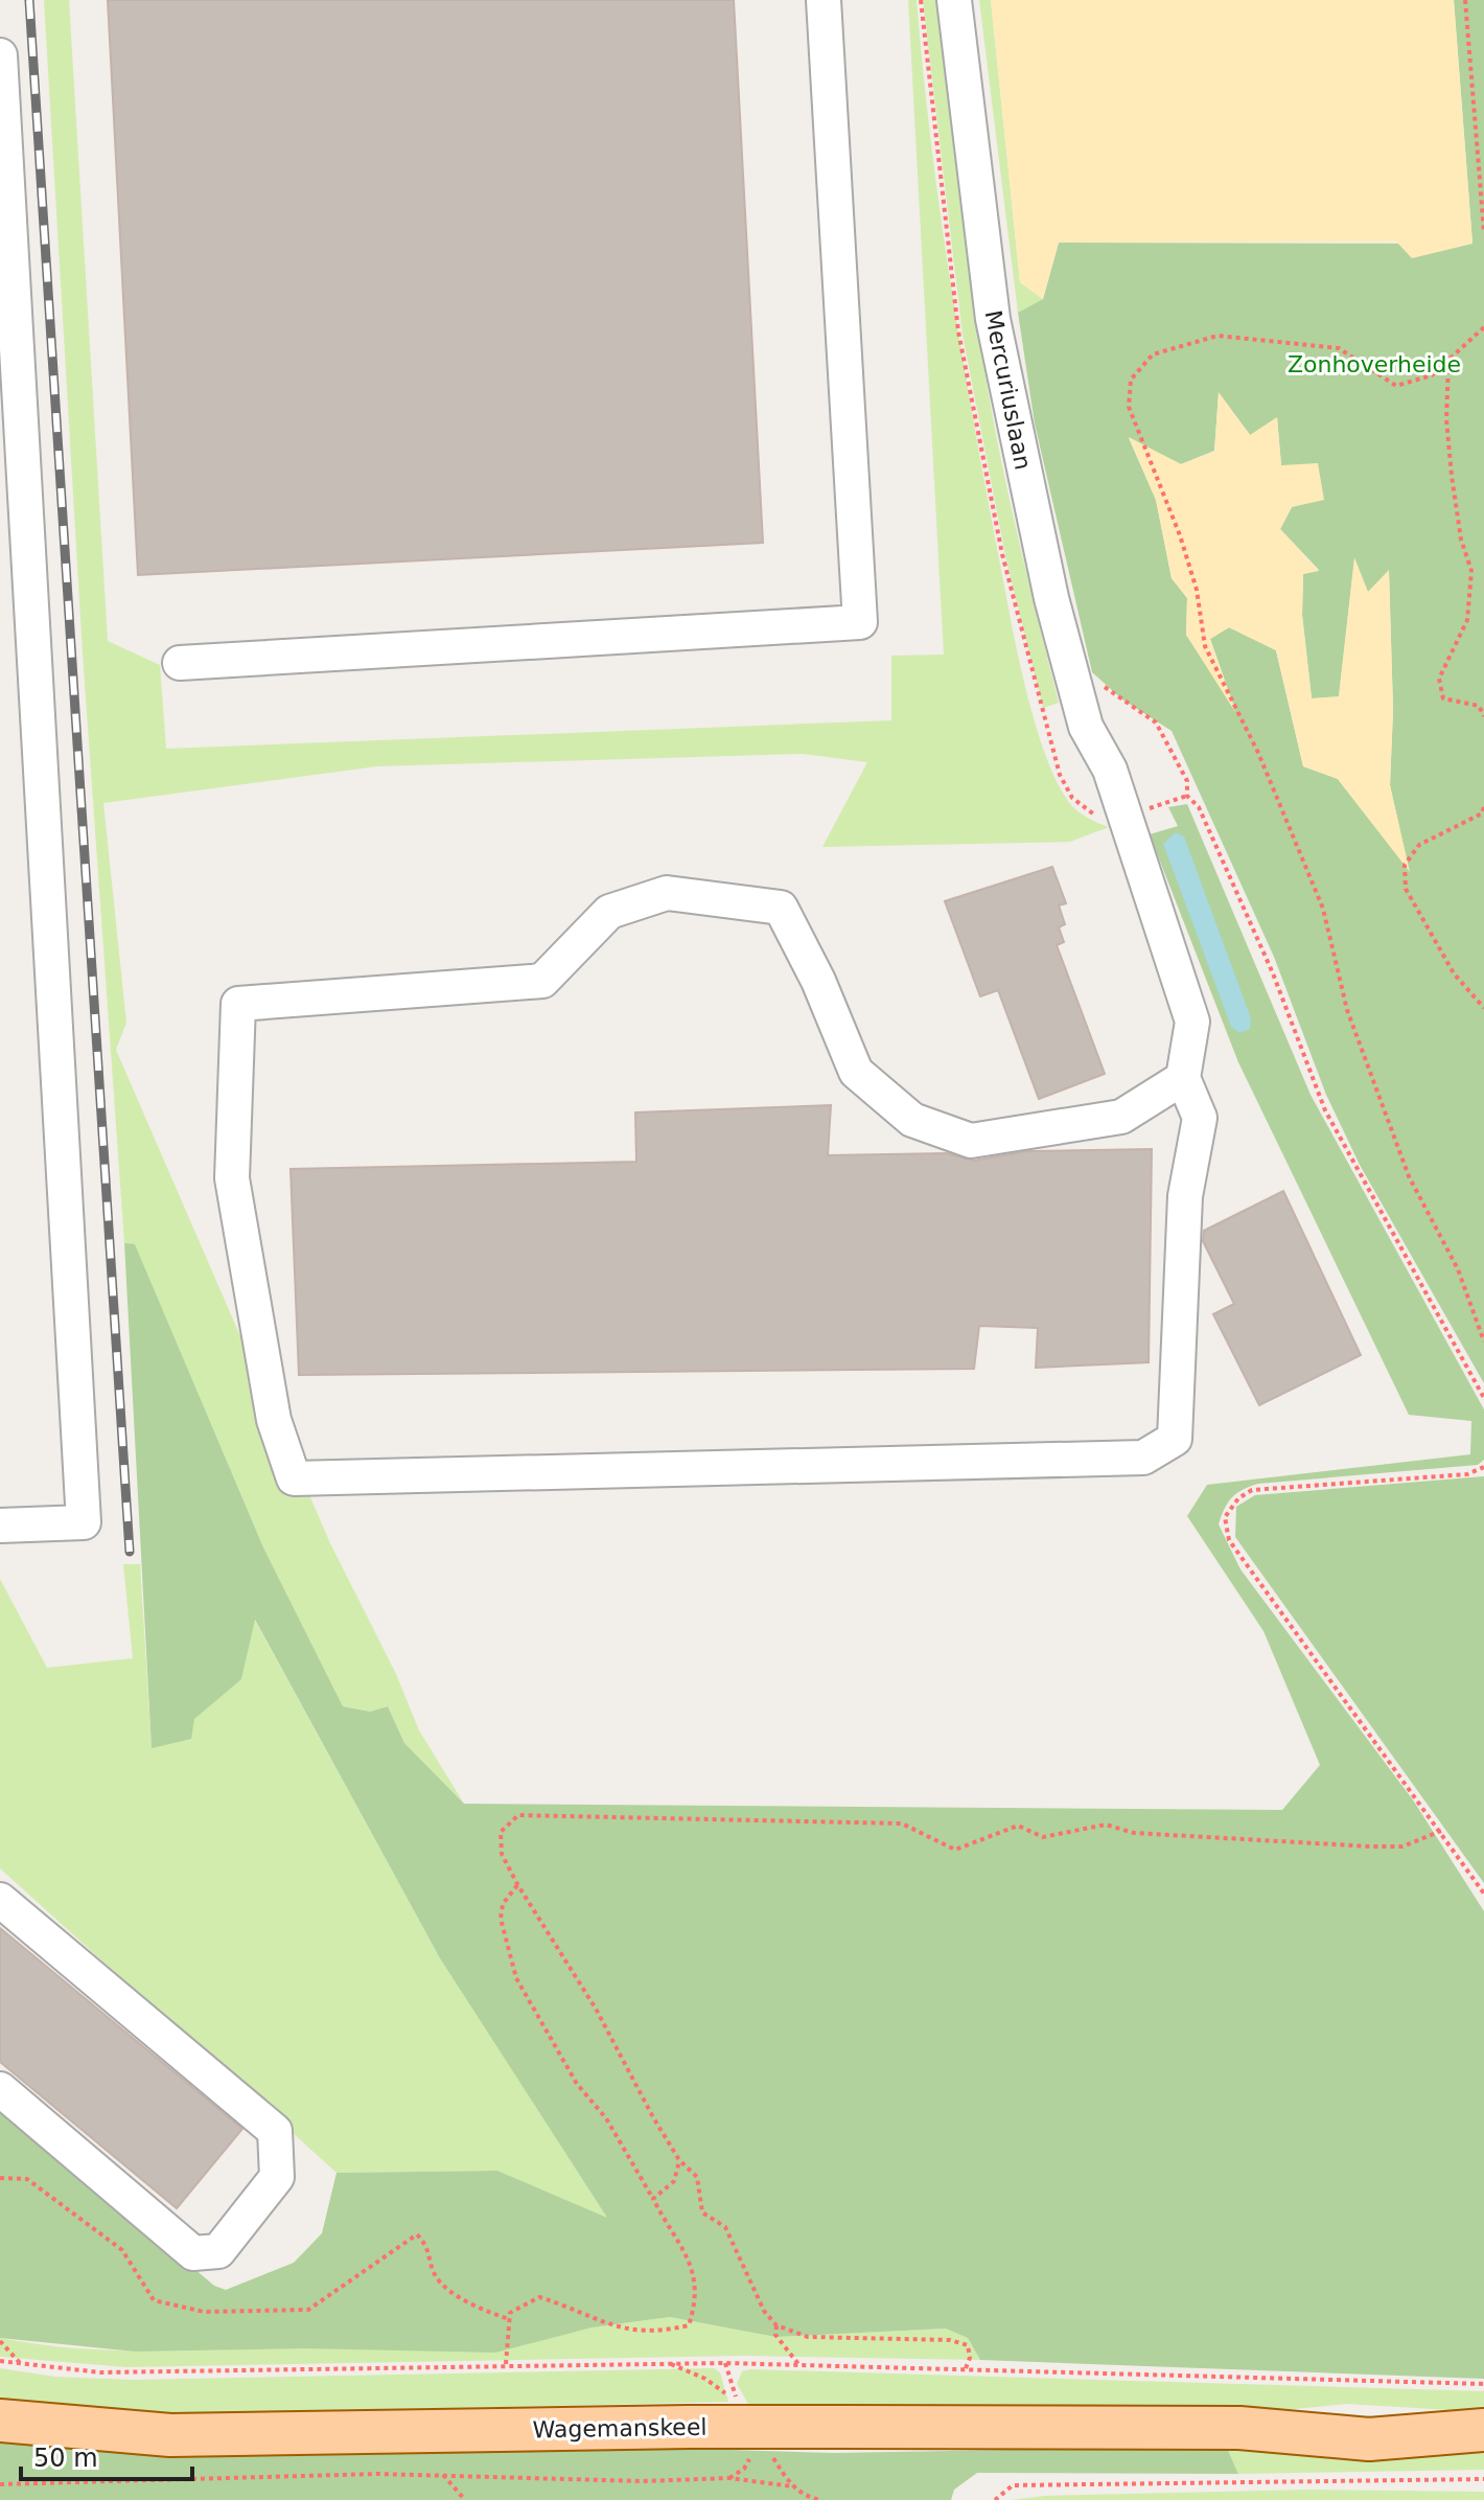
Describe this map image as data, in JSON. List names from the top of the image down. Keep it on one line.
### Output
{"streets":{"main road":["Wagemanskeel"],"street":["Mercuriuslaan"]},"parks":["Zonhoverheide"],"scale_bar":"50 m"}
